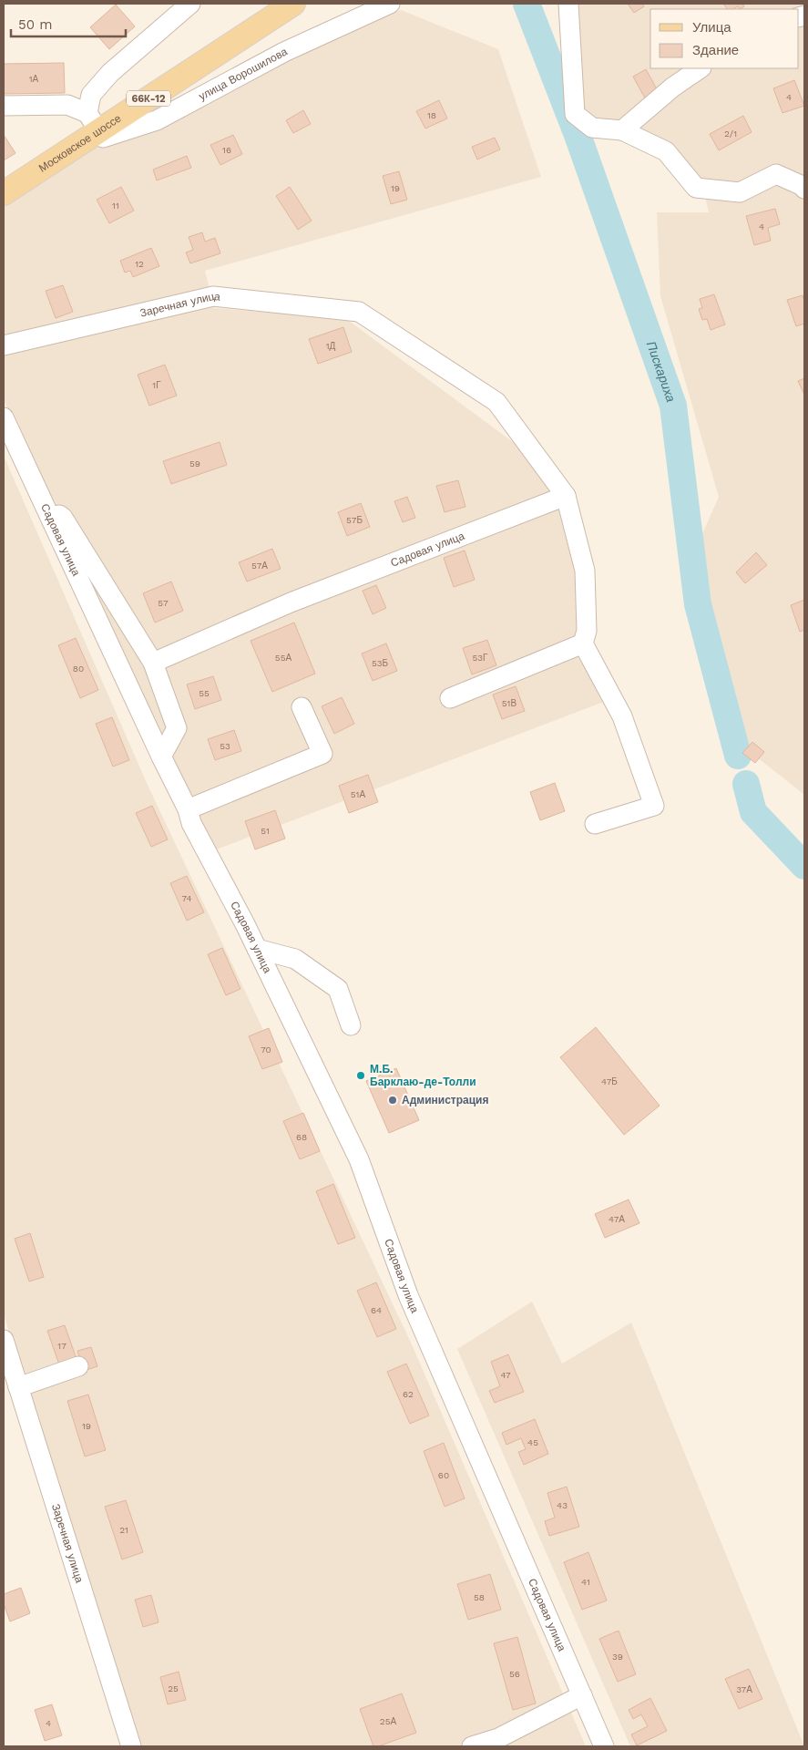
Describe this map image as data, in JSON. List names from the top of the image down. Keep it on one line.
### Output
{"streets":{"main road":["66К-12","Московское шоссе"],"street":["улица Ворошилова","Заречная улица","Садовая улица"]},"crossings":[["улица Ворошилова","Московское шоссе"],["Заречная улица","Садовая улица"]],"water":["Пискариха"],"places":["М.Б. Барклаю-де-Толли","Администрация"],"house_numbers":["1А","4","18","2/1","16","19","11","4","12","1Д","1Г","59","57Б","57А","57","55А","53Г","53Б","80","55","51В","53","51А","51","74","70","47Б","68","47А","64","17","47","62","19","45","60","43","21","41","58","39","56","25","37А","25А","4"],"legend":["Улица","Здание"],"scale_bar":"50 m"}
